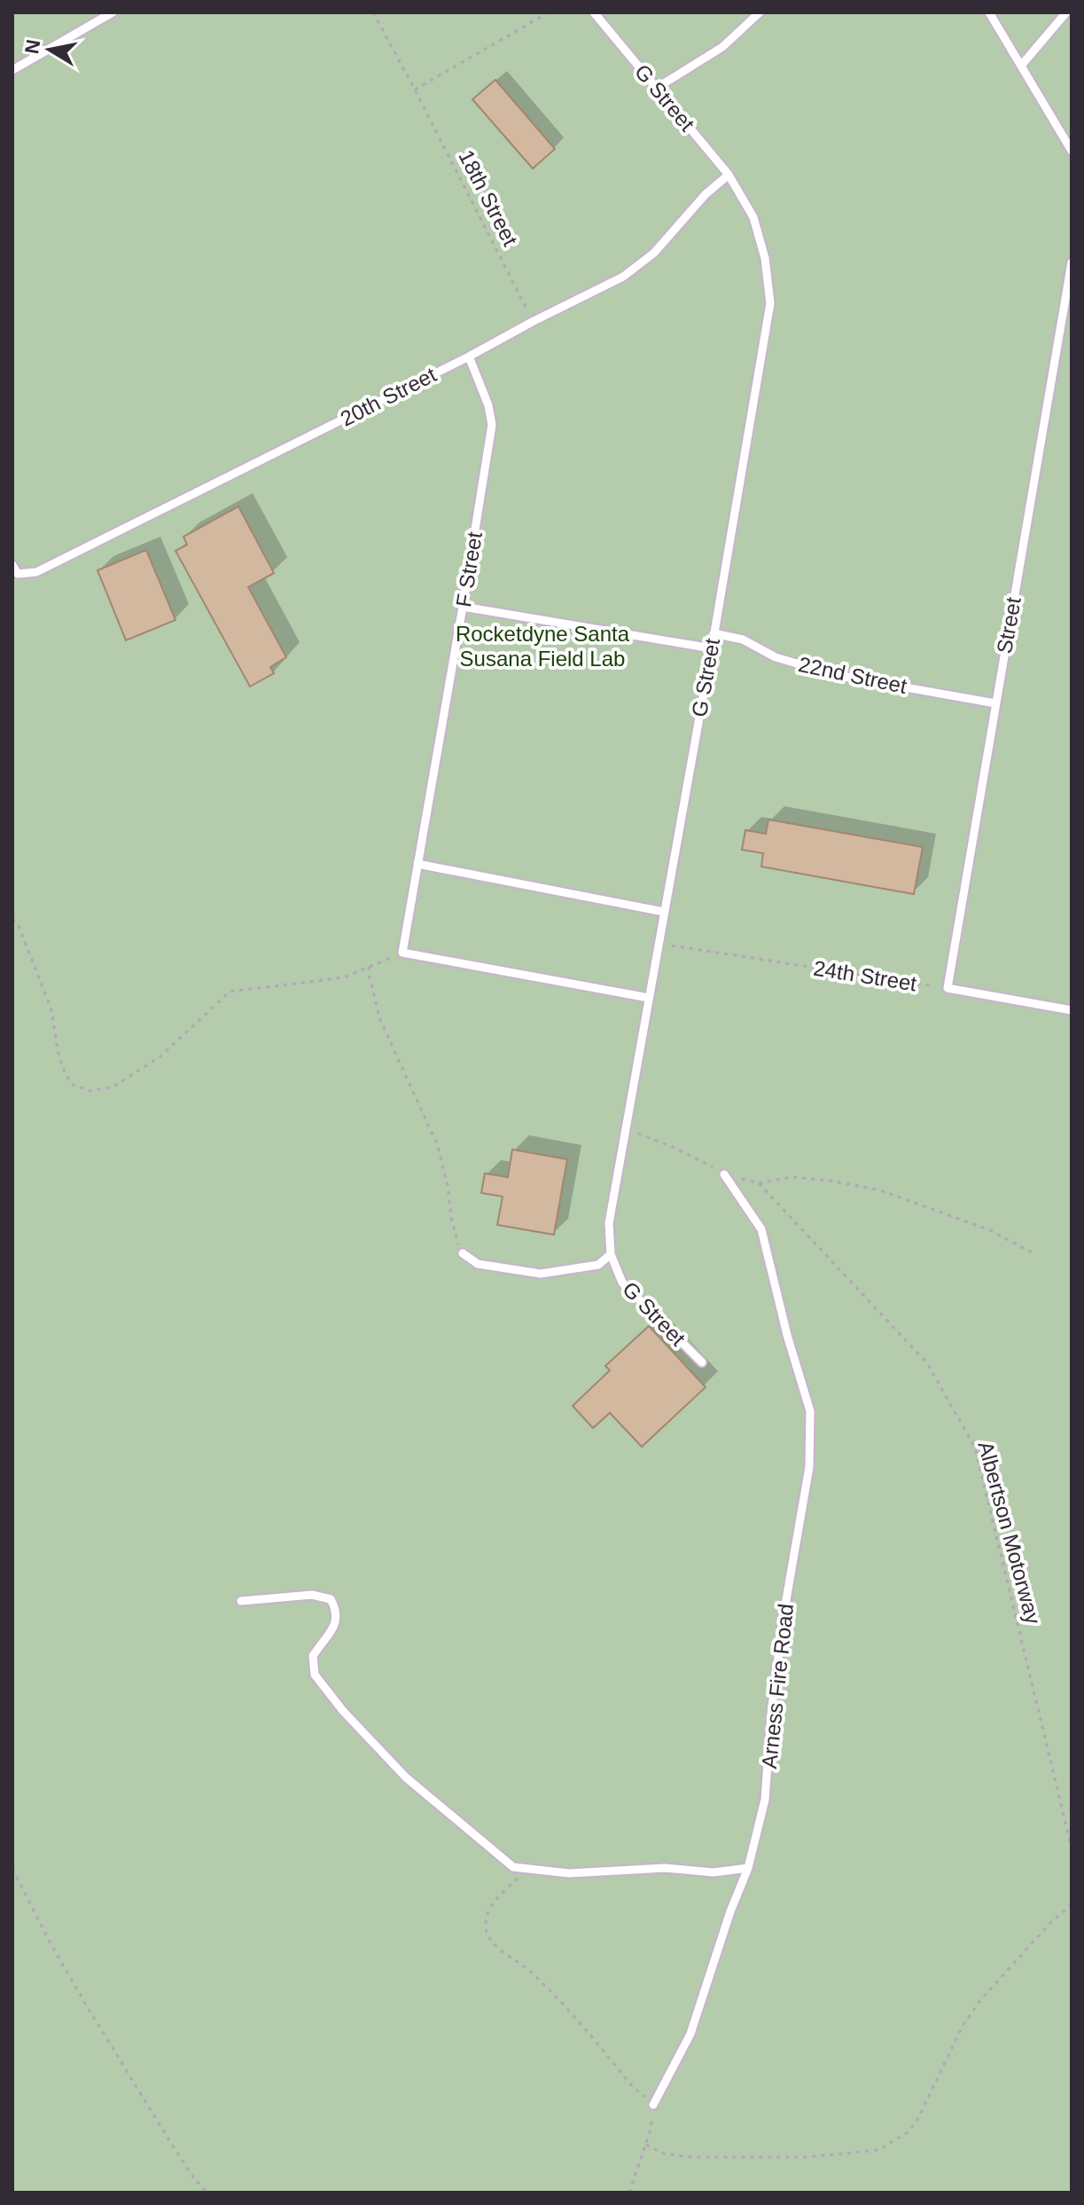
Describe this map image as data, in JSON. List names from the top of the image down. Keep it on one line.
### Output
{"streets":{"lane":["G Street","20th Street","F Street","Street","22nd Street","24th Street","Arness Fire Road"],"path":["18th Street","Albertson Motorway"]},"crossings":[["G Street","20th Street"],["G Street","22nd Street"],["G Street","24th Street"],["18th Street","20th Street"],["20th Street","F Street"],["Street","22nd Street"],["Street","24th Street"]],"parks":["Rocketdyne Santa Susana Field Lab"],"north":"left"}
